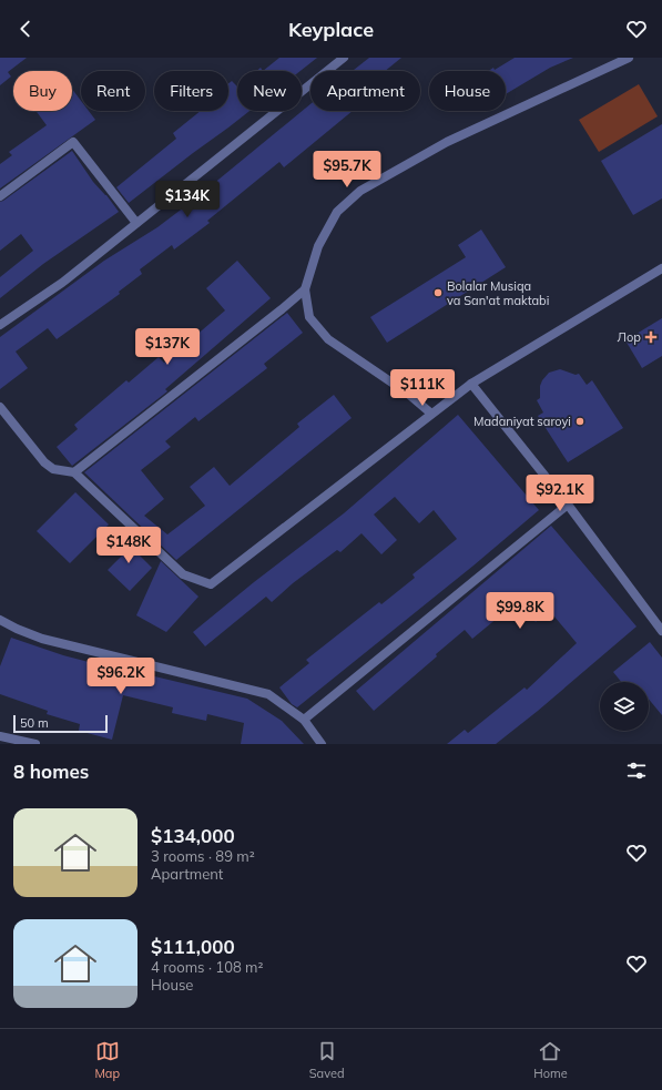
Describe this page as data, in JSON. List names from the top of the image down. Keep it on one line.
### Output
{"places":{"other":["Bolalar Musiqa va San'at maktabi","Madaniyat saroyi"],"health":["Лор"]},"scale_bar":"50 m","page":{"header":"Keyplace","chip":["Buy","Rent","Filters","New","Apartment","House"],"price":["$95.7K","$134K","$137K","$111K","$92.1K","$148K","$99.8K","$96.2K"],"scale":"50 m","heading":"8 homes","list":[{"name":"$134,000","note":"3 rooms · 89 m² · Apartment"},{"name":"$111,000","note":"4 rooms · 108 m² · House"}],"tabs":["Map","Saved","Home"]}}
